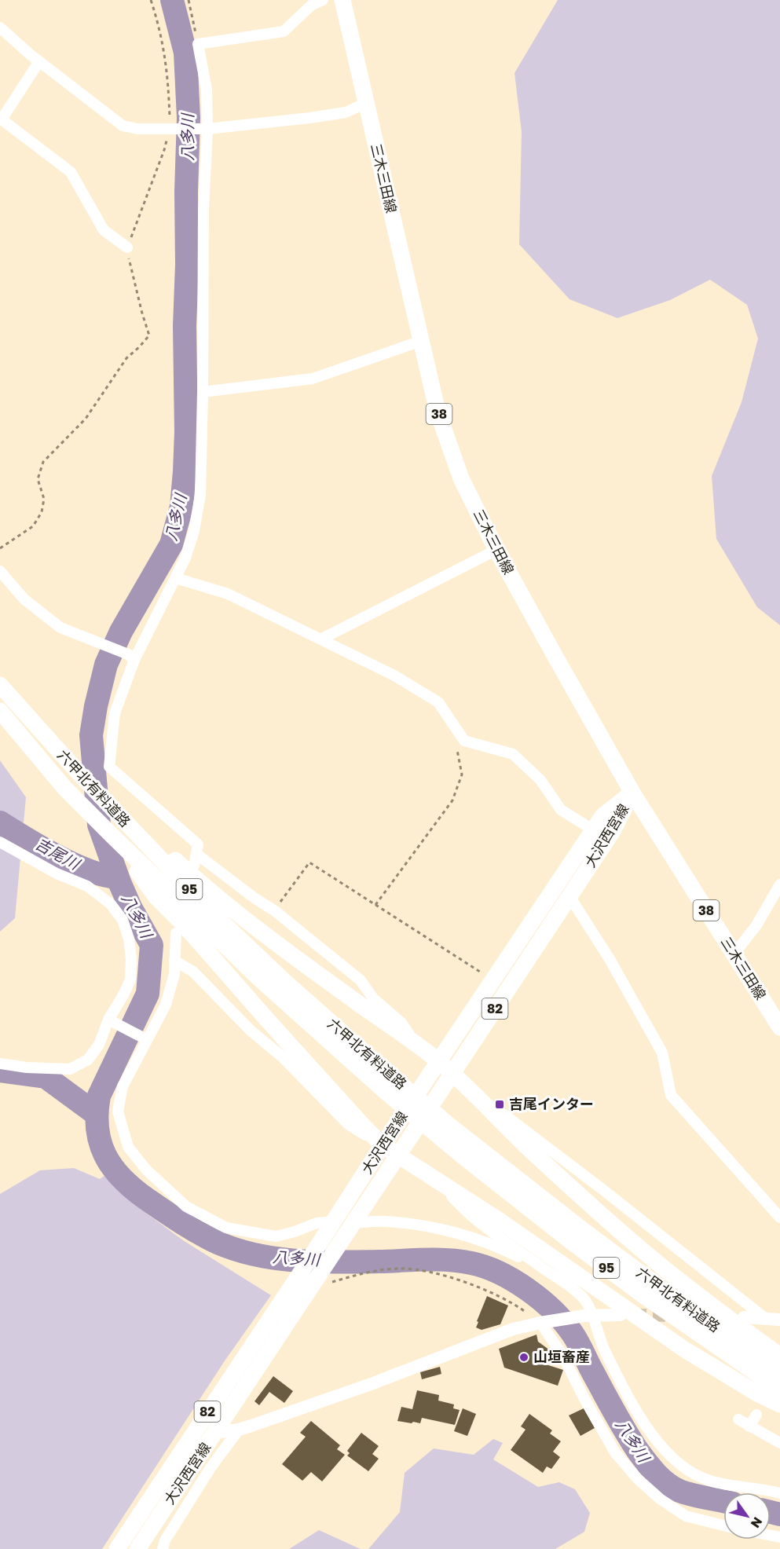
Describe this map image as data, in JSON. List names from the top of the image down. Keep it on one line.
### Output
{"streets":{"main road":["三木三田線","38","六甲北有料道路","大沢西宮線","95","82"]},"crossings":[["三木三田線","大沢西宮線"],["大沢西宮線","95"]],"water":["八多川","吉尾川"],"places":{"transit":["吉尾インター"],"other":["山垣畜産"]},"north":"bottom right"}
